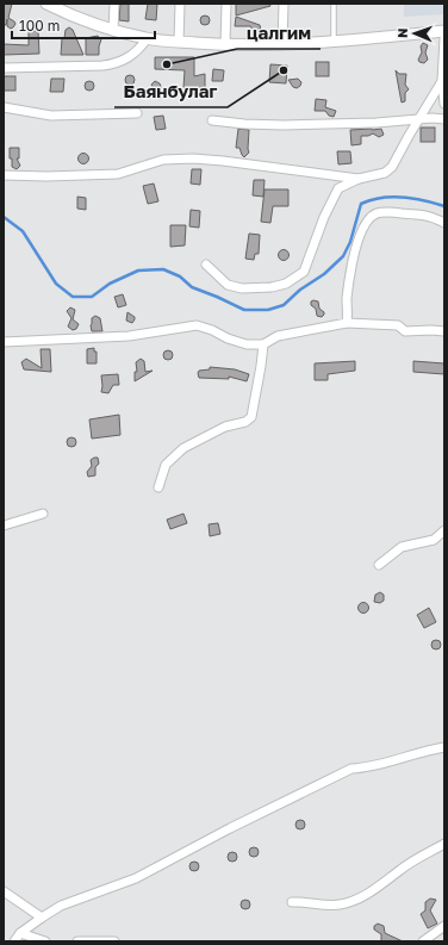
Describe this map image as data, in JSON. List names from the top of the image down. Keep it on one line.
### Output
{"places":["цалгим","Баянбулаг"],"scale_bar":"100 m","north":"left"}
